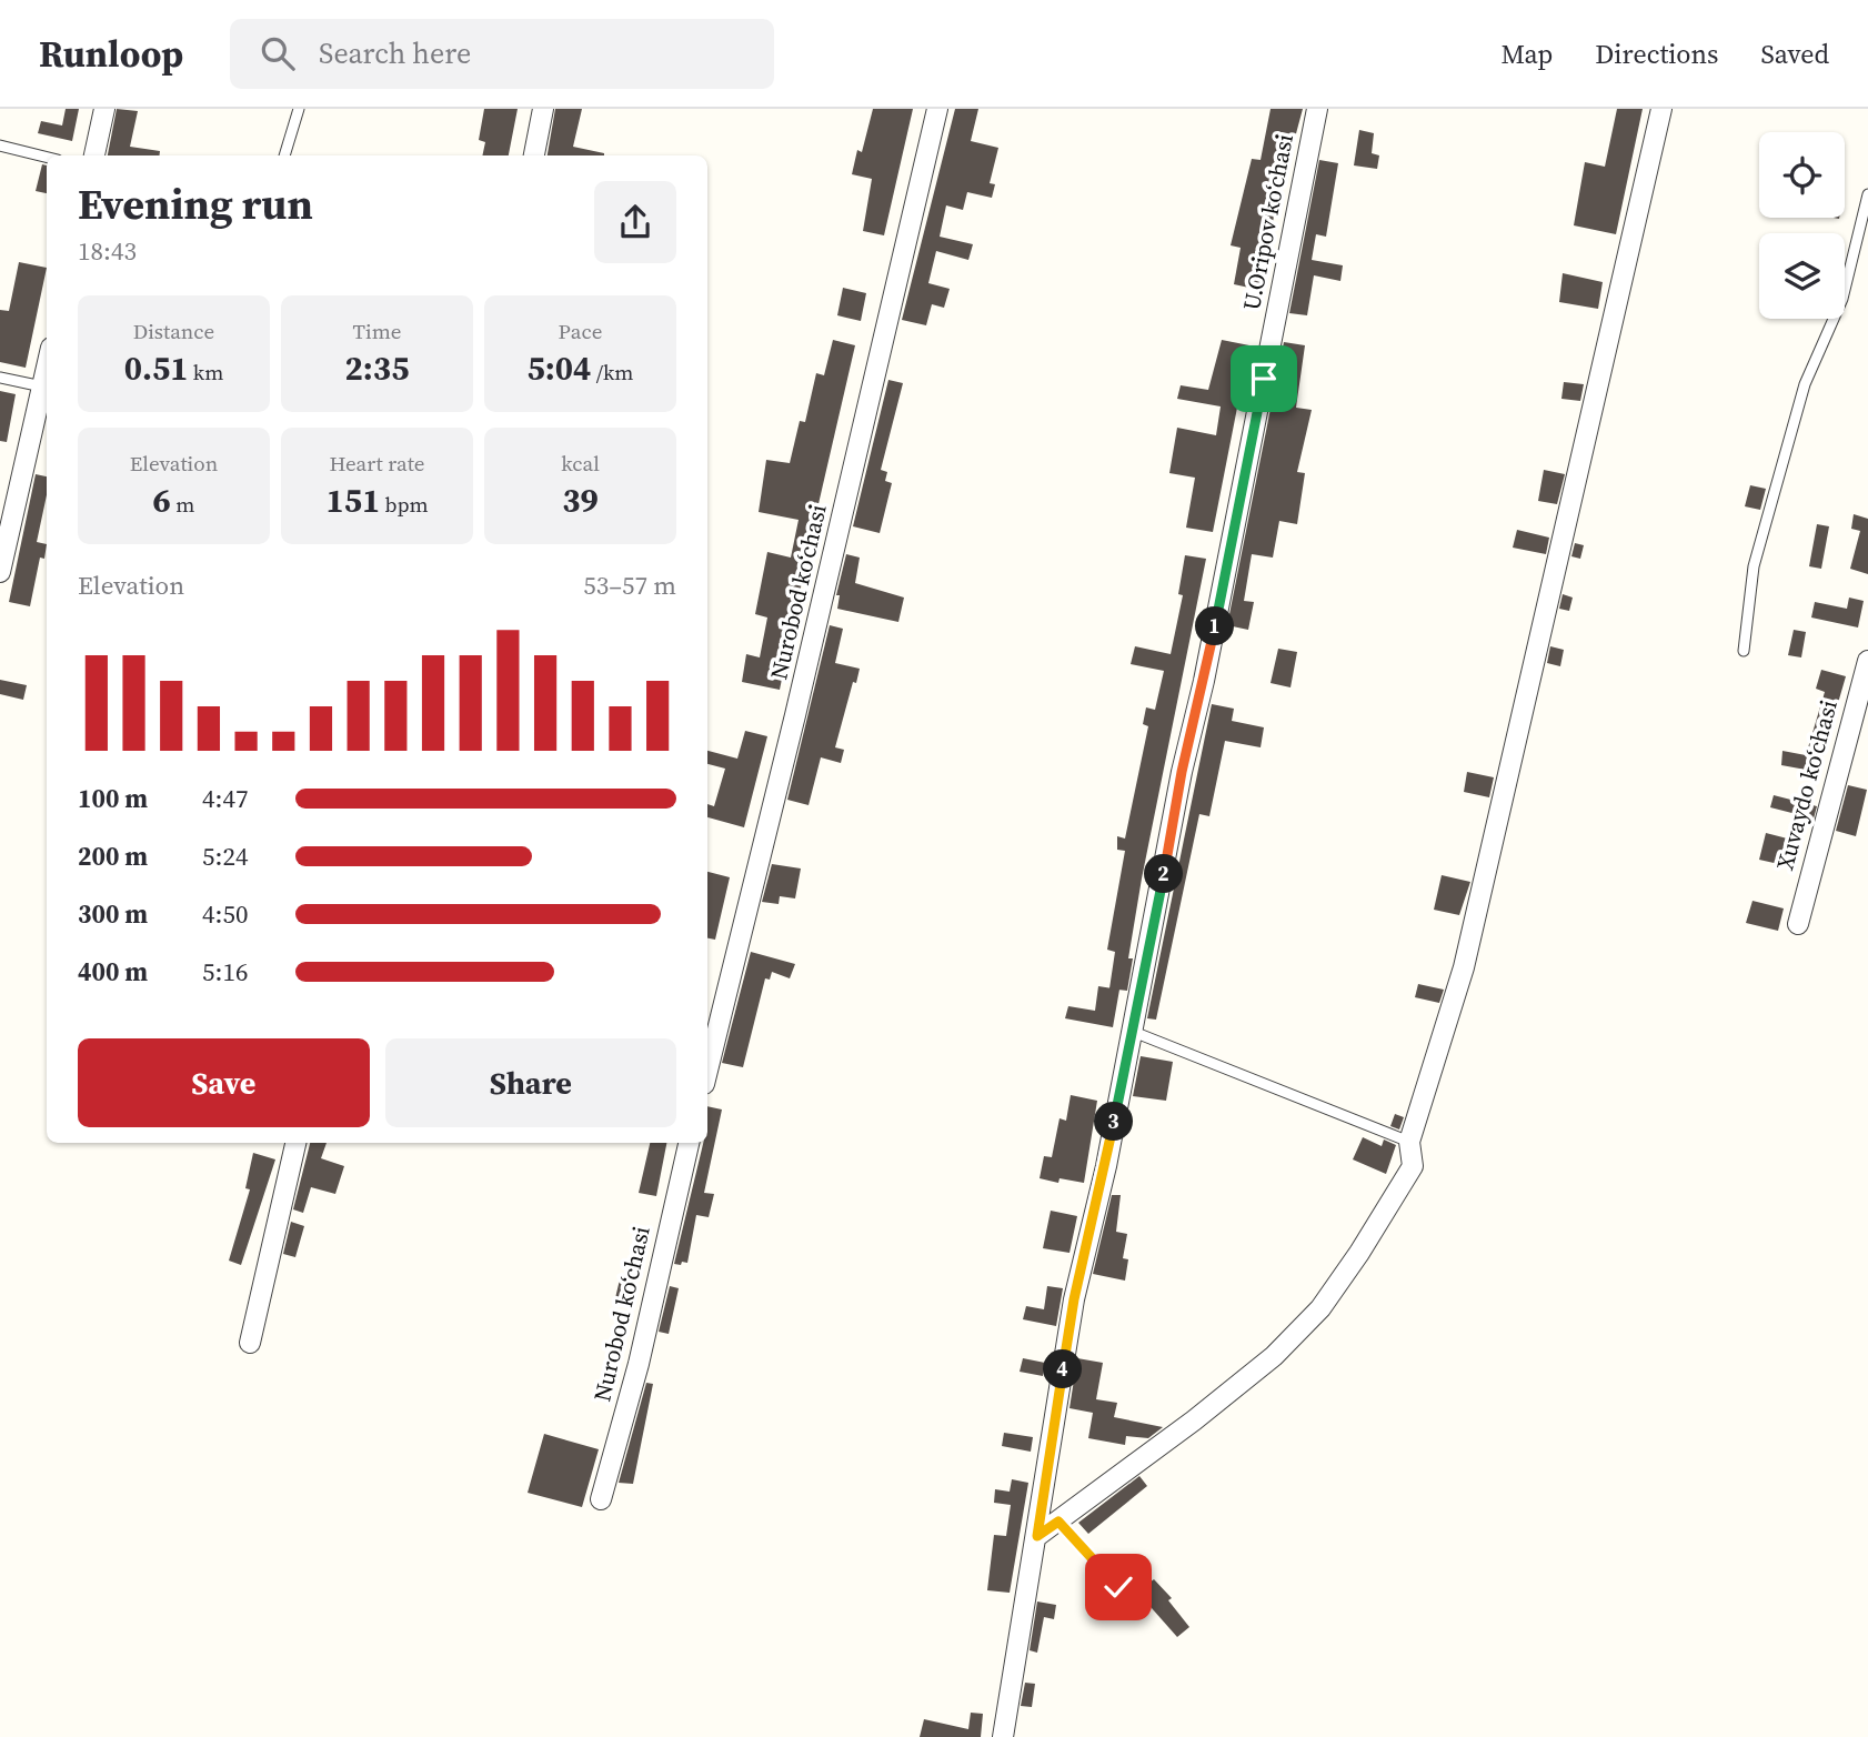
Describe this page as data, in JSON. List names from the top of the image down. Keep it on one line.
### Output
{"streets":{"street":["U.Oripov koʻchasi","Nurobod koʻchasi","Xuvaydo koʻchasi"]},"page":{"header":"Runloop","search":"Search here","nav":["Map","Directions","Saved"],"heading":["Evening run","18:43"],"stats":[["Distance","0.51 km"],["Time","2:35"],["Pace","5:04 /km"],["Elevation","6 m"],["Heart rate","151 bpm"],["kcal","39"]],"chart":["Elevation","53–57 m"],"pins":["1","2","3","4"],"list":[{"name":"100 m","note":"4:47"},{"name":"200 m","note":"5:24"},{"name":"300 m","note":"4:50"},{"name":"400 m","note":"5:16"}],"buttons":["Save","Share"]}}
